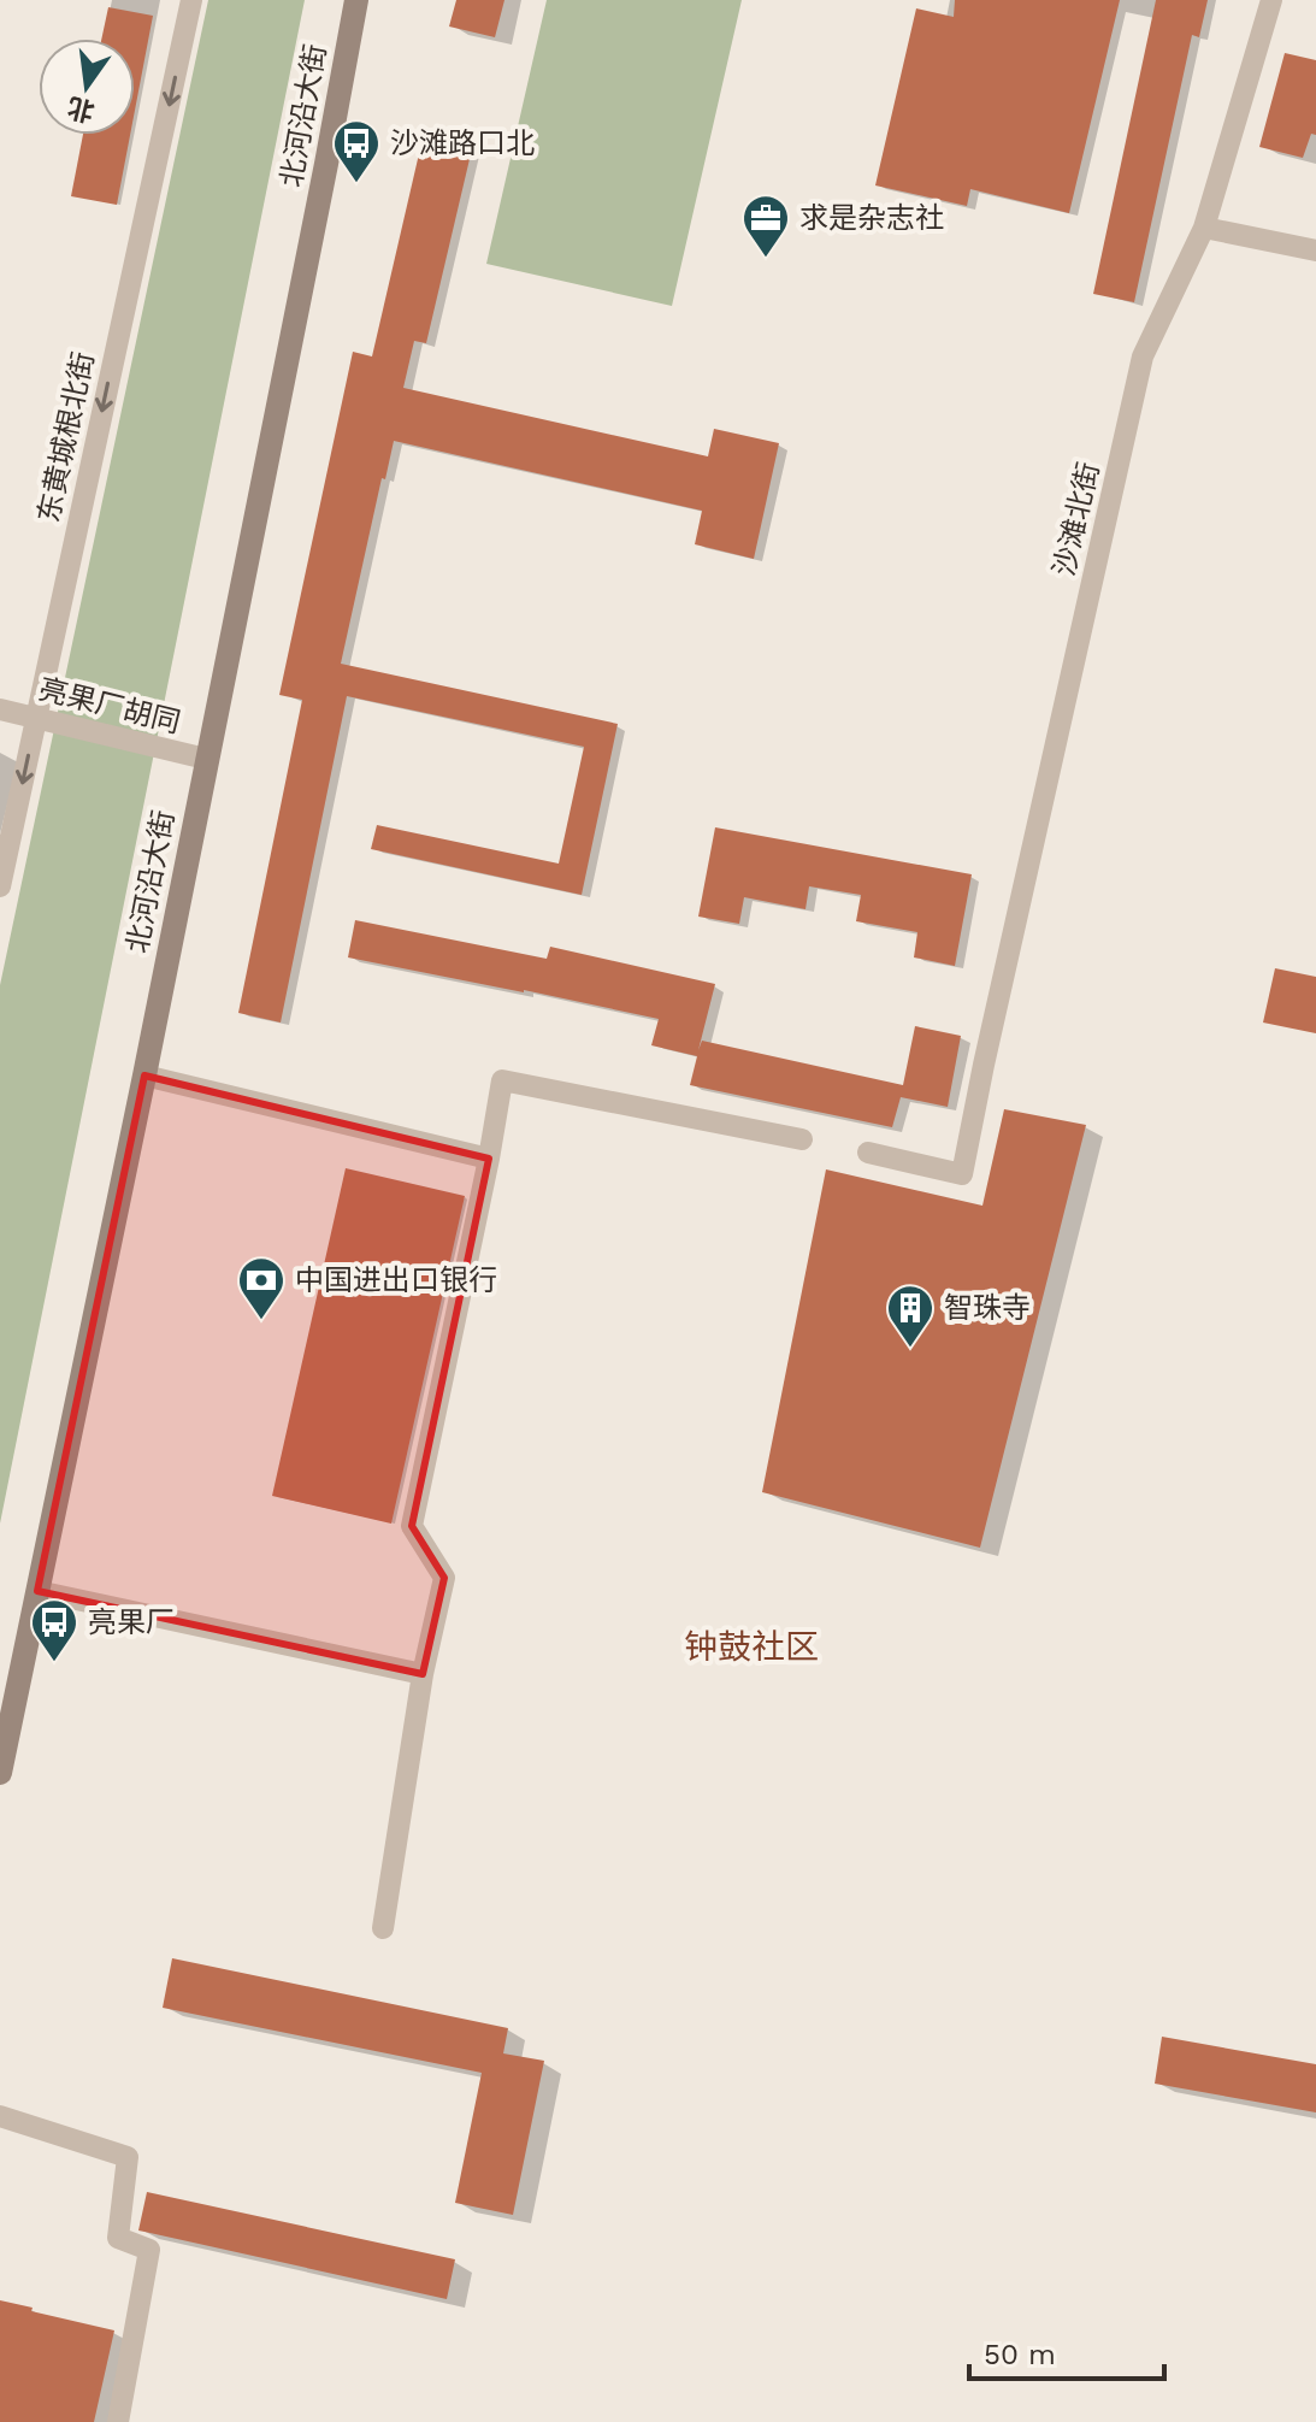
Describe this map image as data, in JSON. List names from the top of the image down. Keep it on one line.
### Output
{"streets":{"main road":["北河沿大街"],"street":["东黄城根北街","沙滩北街","亮果厂胡同"]},"crossings":[["北河沿大街","亮果厂胡同"],["东黄城根北街","亮果厂胡同"]],"one_way":["东黄城根北街"],"districts":["钟鼓社区"],"places":{"bus stop":["沙滩路口北","亮果厂"],"office":["求是杂志社"],"bank":["中国进出口银行"],"building":["智珠寺"]},"scale_bar":"50 m","north":"bottom"}
